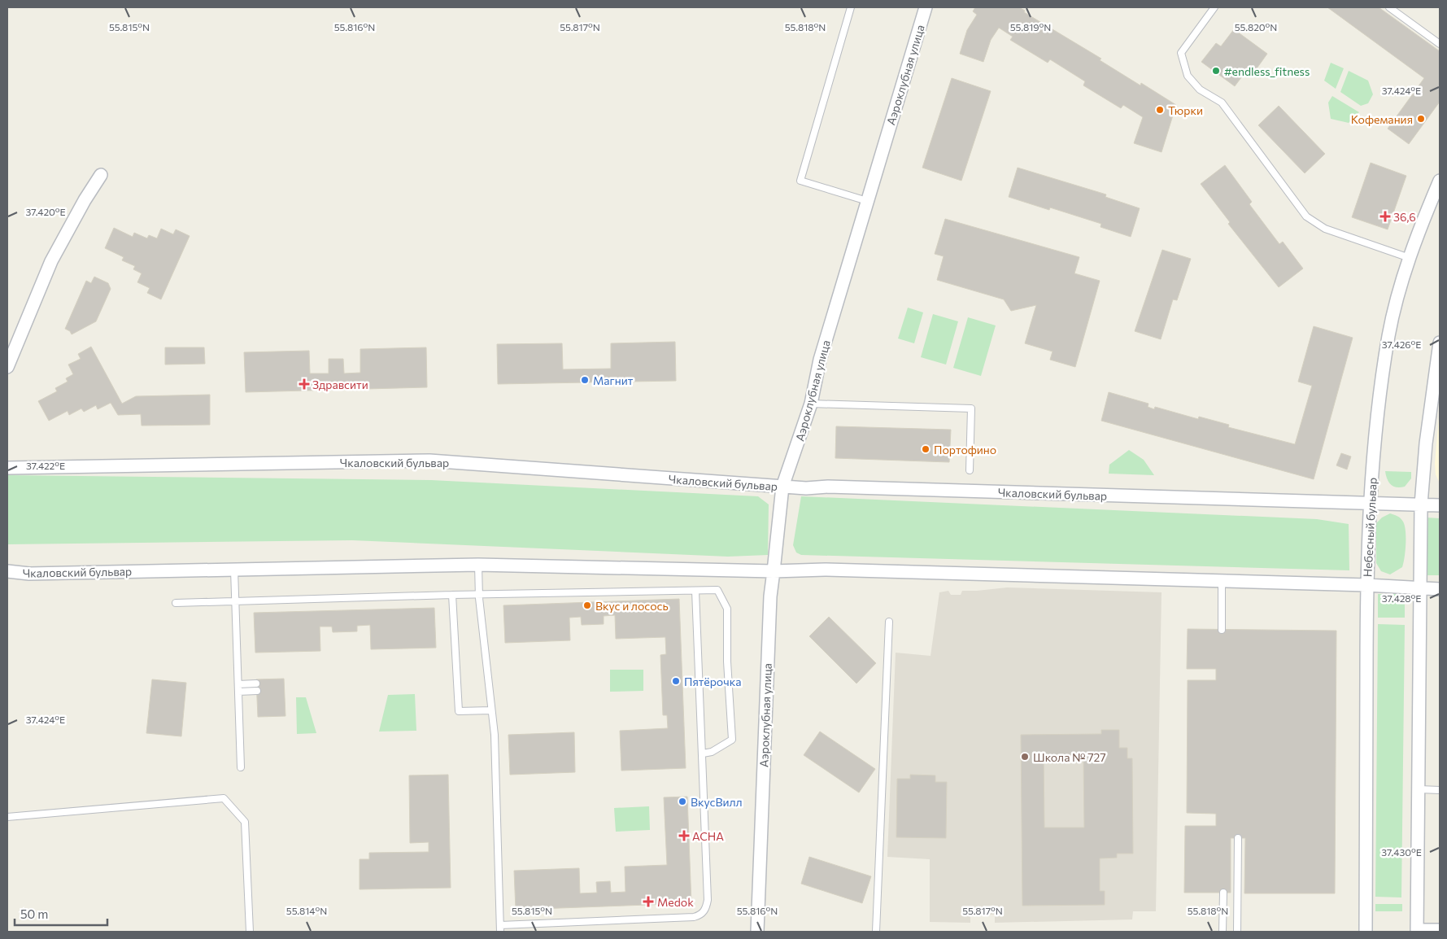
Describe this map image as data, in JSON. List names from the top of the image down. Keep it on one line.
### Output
{"streets":{"street":["Аэроклубная улица","Чкаловский бульвар","Небесный бульвар"]},"crossings":[["Аэроклубная улица","Чкаловский бульвар"],["Чкаловский бульвар","Небесный бульвар"]],"places":{"other":["#endless_fitness","Тюрки","Кофемания","Магнит","Портофино","Вкус и лосось","Пятёрочка","Школа № 727","ВкусВилл"],"health":["36,6","Здравсити","АСНА","Medok"]},"scale_bar":"50 m","coordinates":["55.815°N","55.816°N","55.817°N","55.818°N","55.819°N","55.820°N","37.424°E","37.420°E","37.426°E","37.422°E","37.428°E","37.430°E","55.814°N"]}
